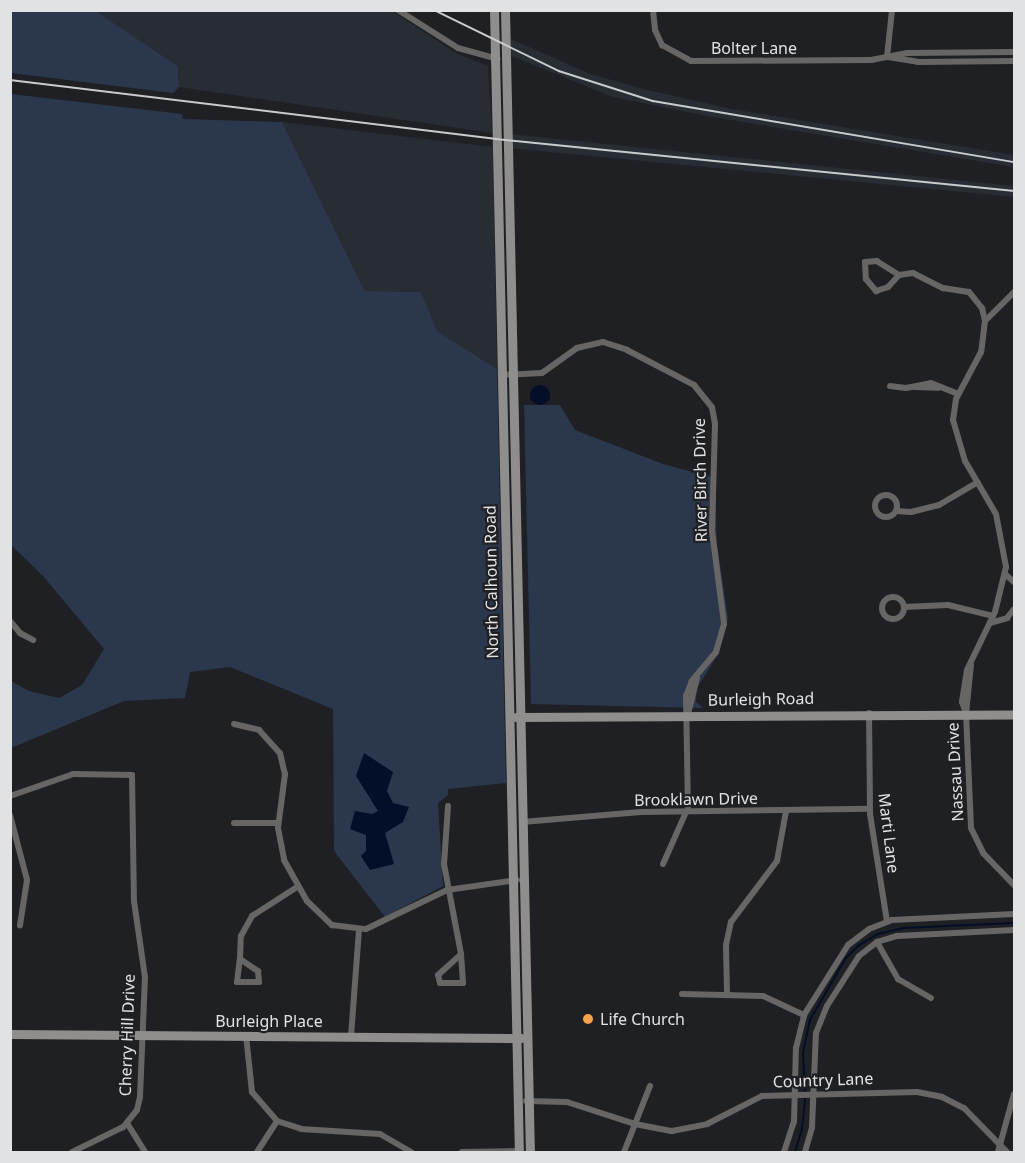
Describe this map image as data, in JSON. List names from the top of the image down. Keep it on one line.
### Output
{"streets":{"main road":["North Calhoun Road","Burleigh Road","Burleigh Place"],"street":["Bolter Lane","River Birch Drive","Nassau Drive","Brooklawn Drive","Marti Lane","Cherry Hill Drive","Country Lane"]},"crossings":[["River Birch Drive","North Calhoun Road"],["River Birch Drive","Burleigh Road"],["River Birch Drive","Brooklawn Drive"],["North Calhoun Road","Burleigh Road"],["North Calhoun Road","Brooklawn Drive"],["North Calhoun Road","Burleigh Place"],["North Calhoun Road","Country Lane"],["Burleigh Road","Nassau Drive"],["Burleigh Road","Marti Lane"],["Brooklawn Drive","Marti Lane"],["Burleigh Place","Cherry Hill Drive"]],"places":["Life Church"]}
